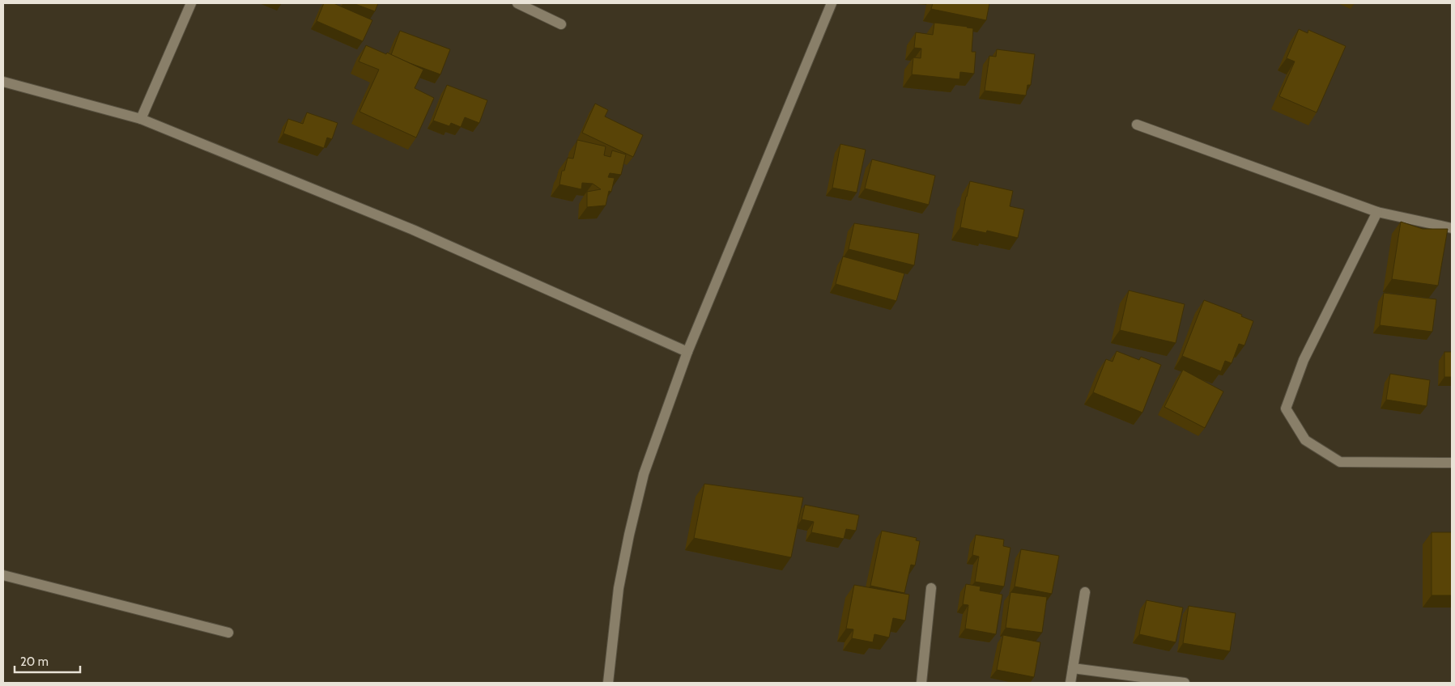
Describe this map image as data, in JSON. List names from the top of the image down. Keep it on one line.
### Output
{"scale_bar":"20 m"}
